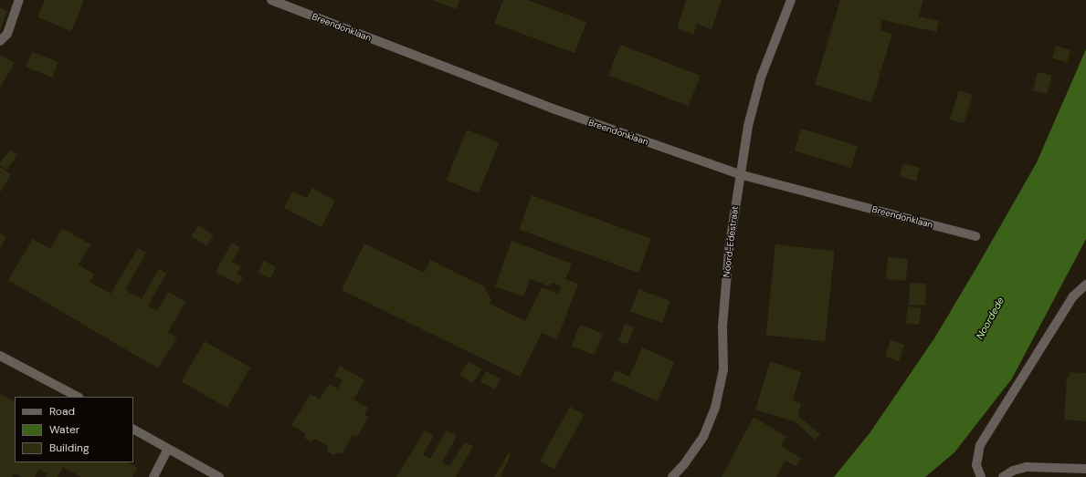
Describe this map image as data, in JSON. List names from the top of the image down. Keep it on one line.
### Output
{"streets":{"street":["Breendonklaan","Noord-Edestraat"]},"crossings":[["Breendonklaan","Noord-Edestraat"]],"water":["Noordede"],"legend":["Road","Water","Building"]}
